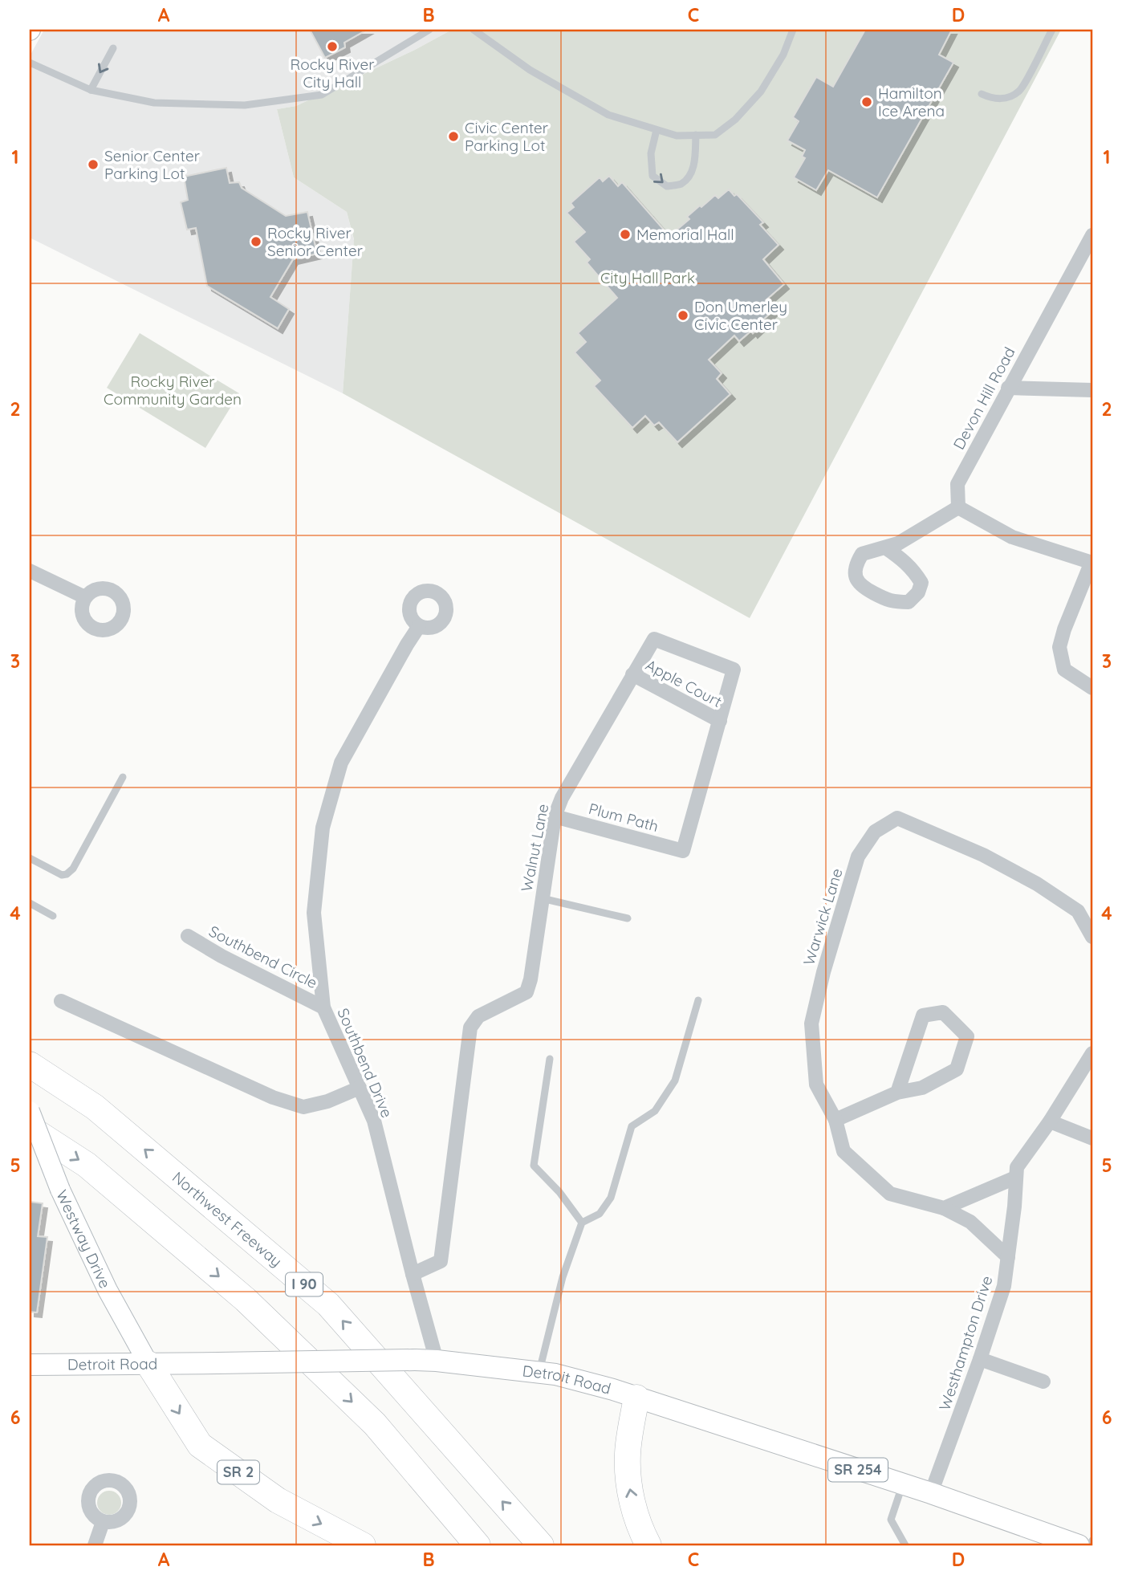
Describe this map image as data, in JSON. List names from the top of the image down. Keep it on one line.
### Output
{"streets":{"highway":["Northwest Freeway","I 90","SR 2"],"main road":["Westway Drive","Detroit Road","SR 254"],"street":["Devon Hill Road","Apple Court","Plum Path","Walnut Lane","Warwick Lane","Southbend Circle","Southbend Drive","Westhampton Drive"]},"crossings":[["Apple Court","Walnut Lane"],["Plum Path","Walnut Lane"],["Walnut Lane","Southbend Drive"],["Warwick Lane","Westhampton Drive"],["Southbend Circle","Southbend Drive"],["Southbend Drive","Detroit Road"],["Westway Drive","Detroit Road"],["Westway Drive","SR 2"],["Westhampton Drive","Detroit Road"],["Detroit Road","SR 2"]],"parks":["City Hall Park","Rocky River Community Garden"],"places":["Rocky River City Hall","Hamilton Ice Arena","Civic Center Parking Lot","Senior Center Parking Lot","Memorial Hall","Rocky River Senior Center","Don Umerley Civic Center"],"grid":{"columns":["A","B","C","D"],"rows":["1","2","3","4","5","6"]}}
